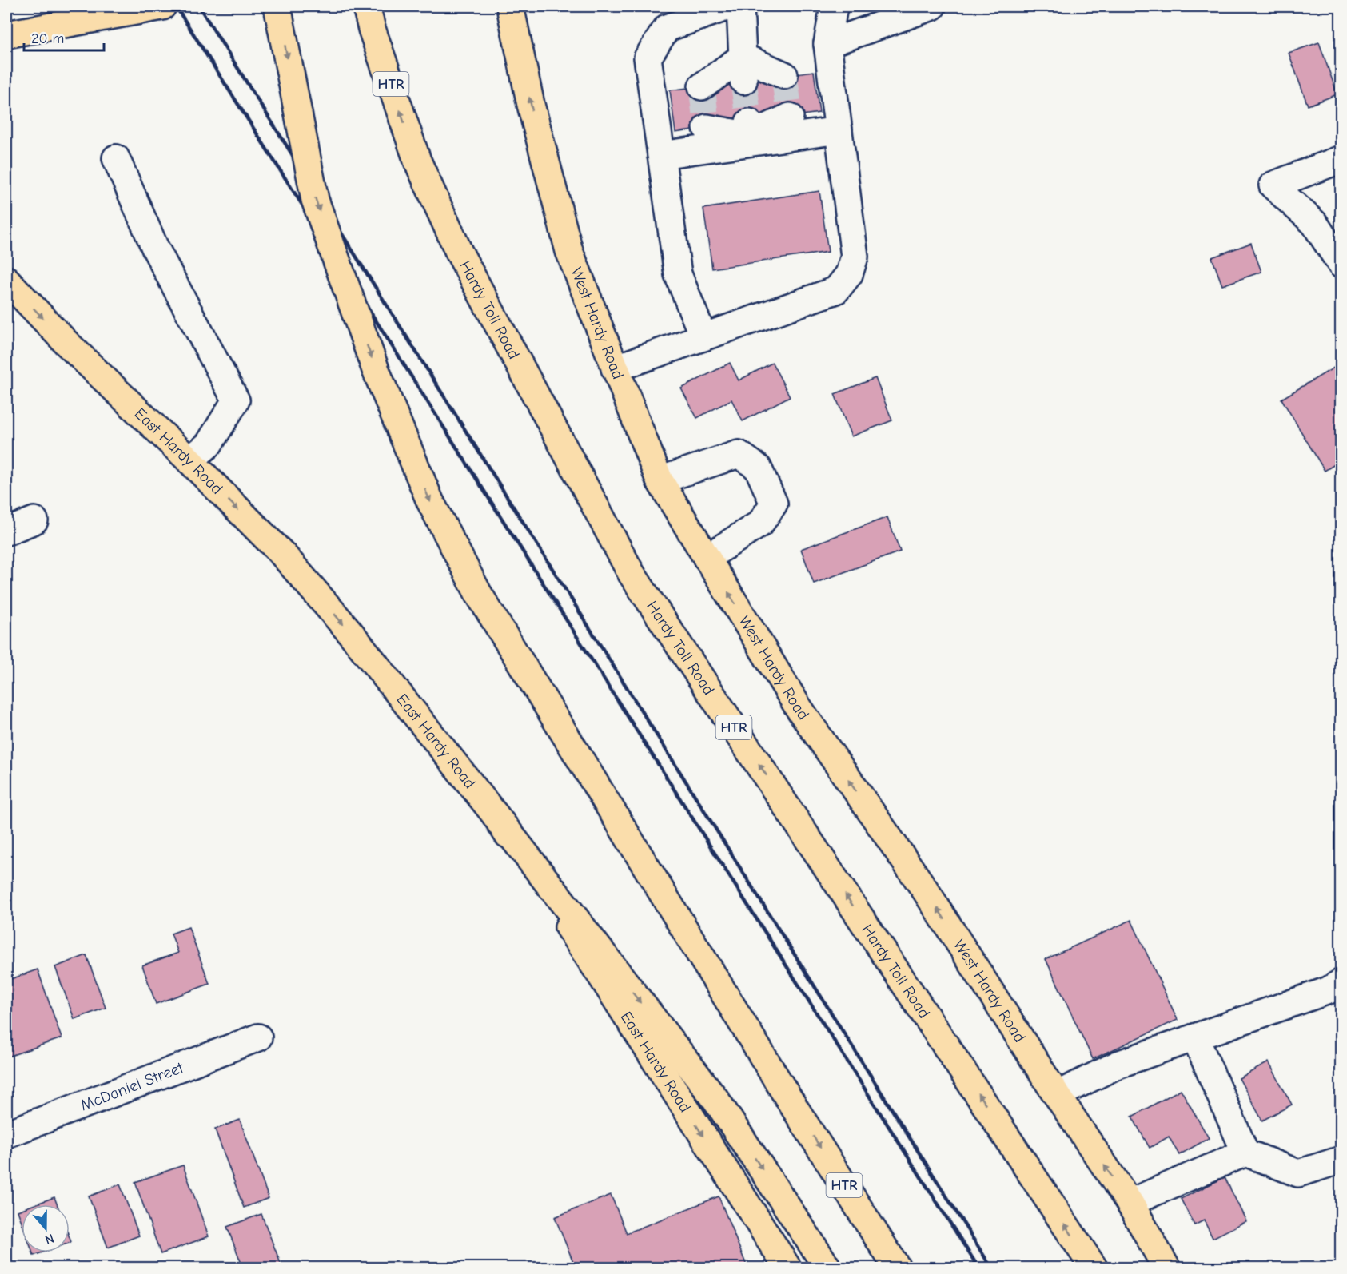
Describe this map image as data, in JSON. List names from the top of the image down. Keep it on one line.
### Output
{"streets":{"main road":["HTR","Hardy Toll Road","West Hardy Road","East Hardy Road"],"street":["McDaniel Street"]},"scale_bar":"20 m","north":"bottom"}
